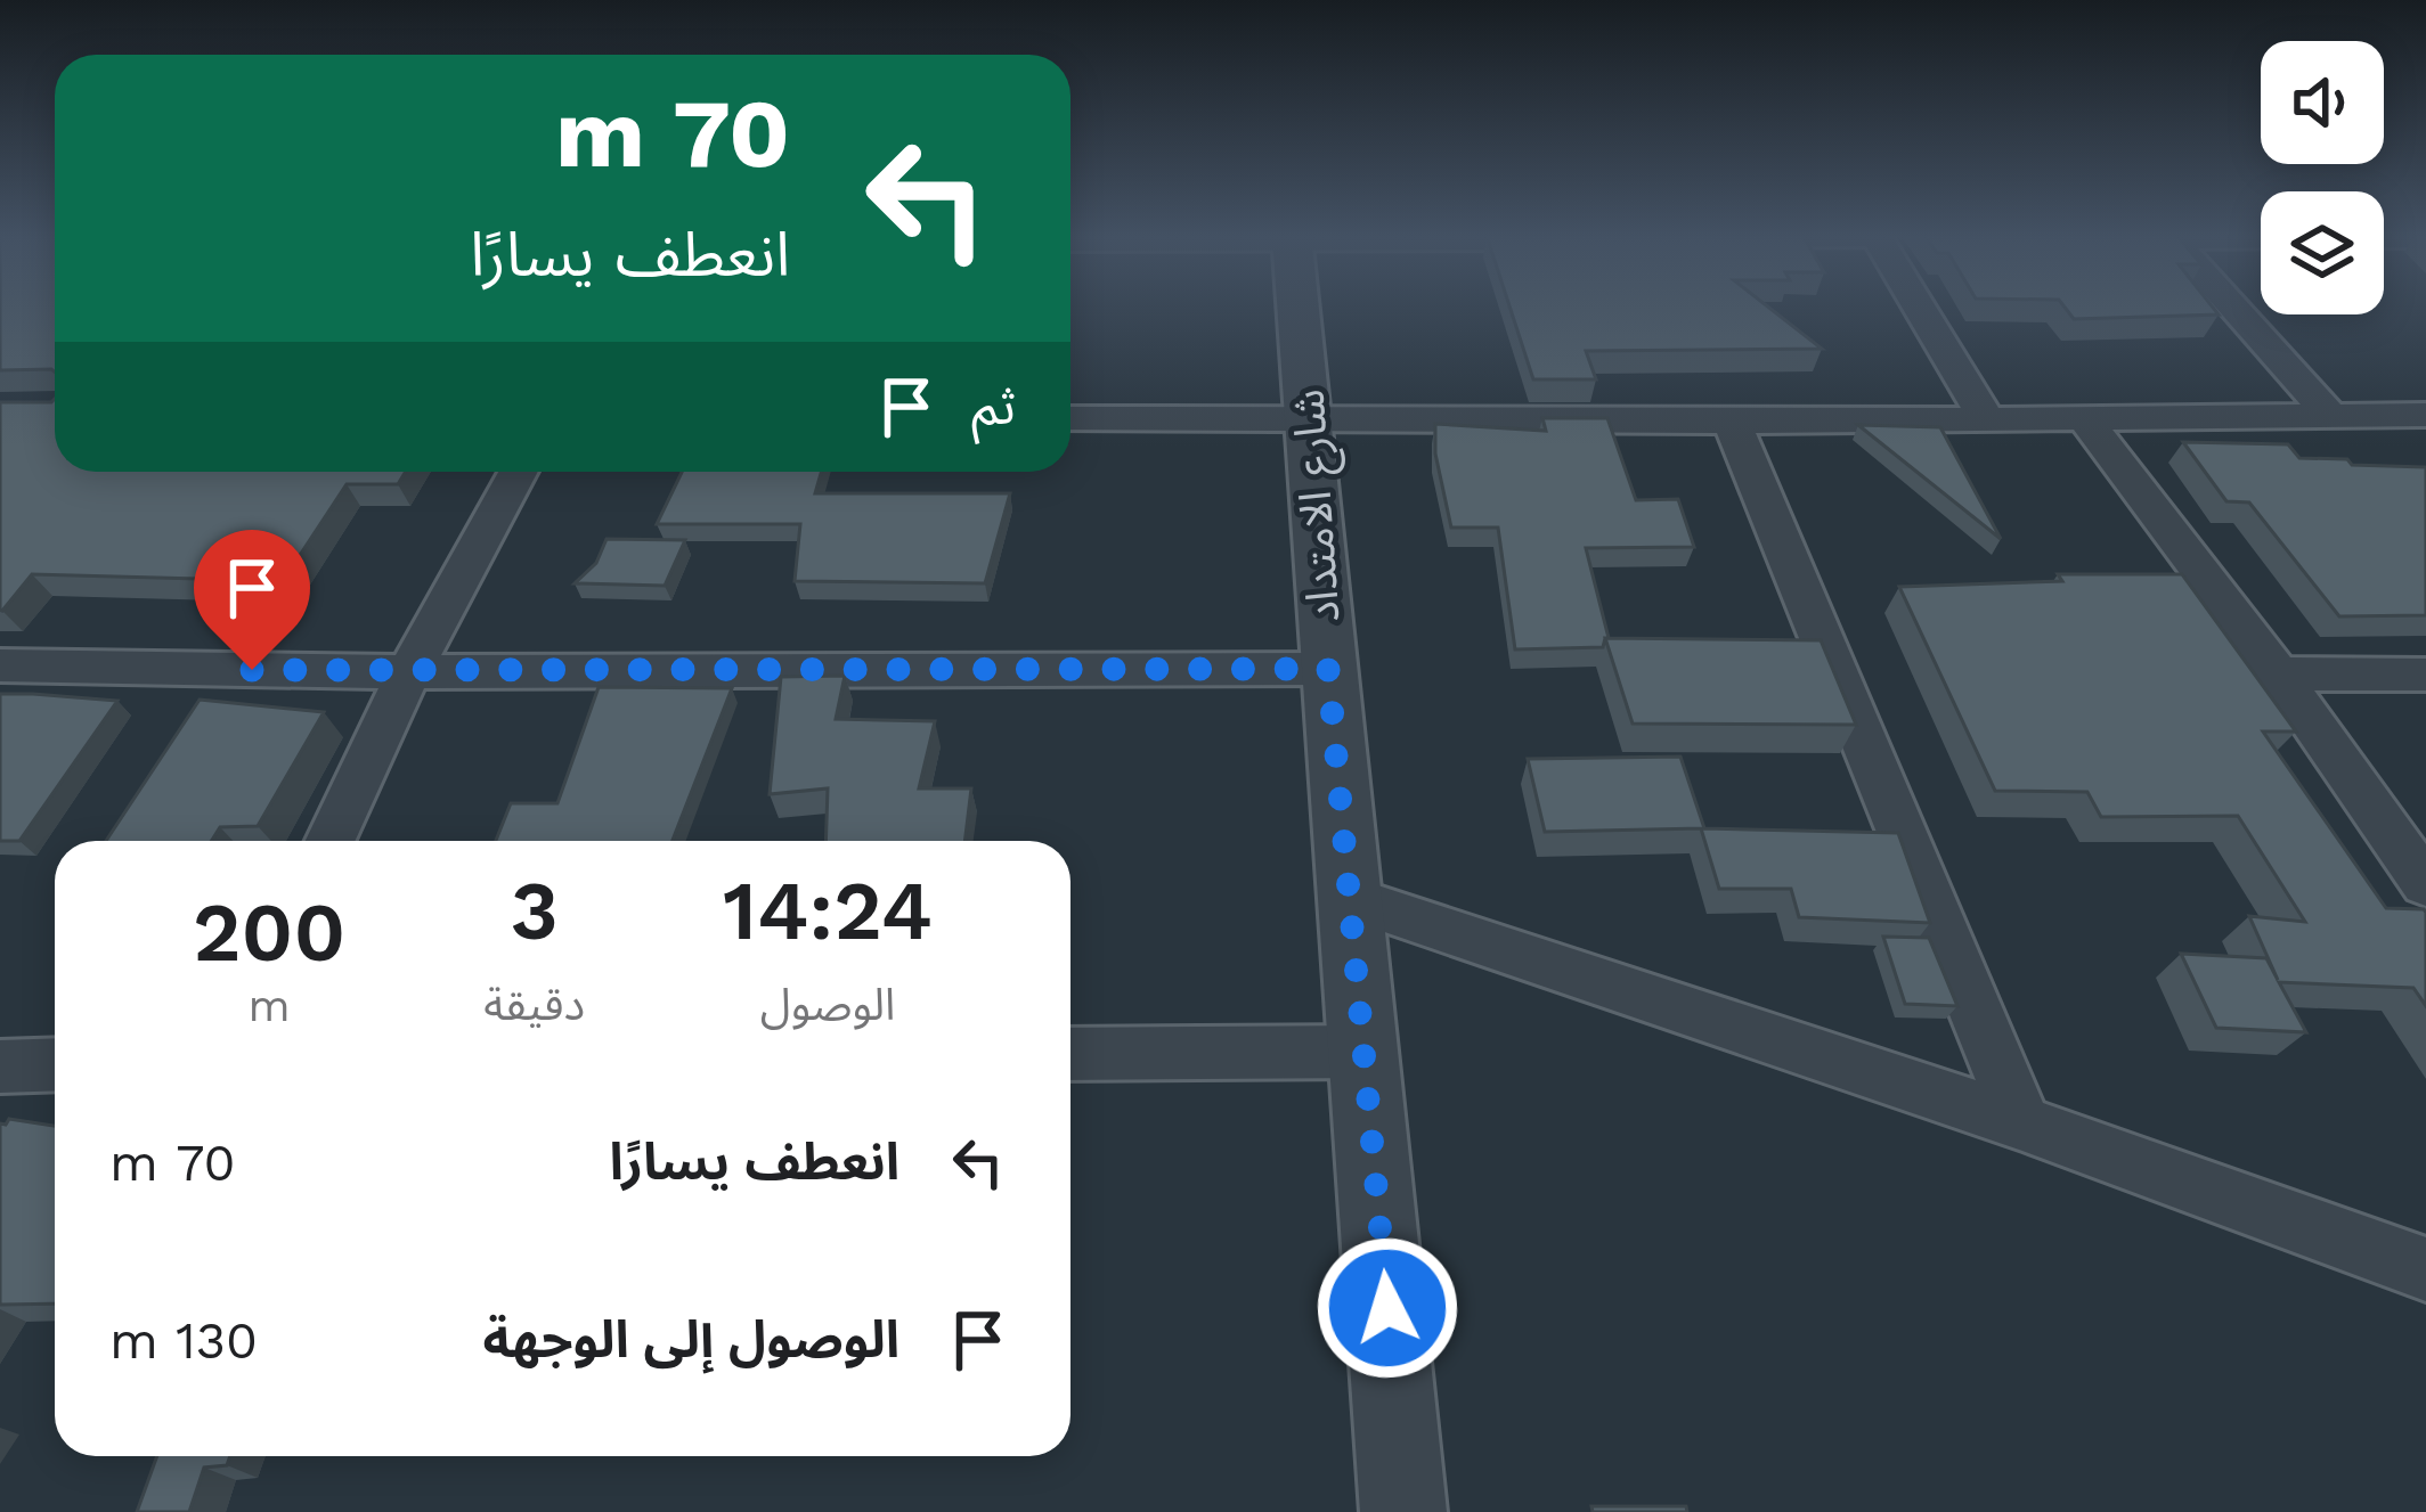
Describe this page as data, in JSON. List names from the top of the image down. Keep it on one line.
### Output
{"streets":{"street":["شارع الامتداد"]},"page":{"turn":["70 m","انعطف يسارًا"],"then":"ثم","eta":["14:24","الوصول","3","دقيقة","200","m"],"list":[{"name":"انعطف يسارًا","value":"70 m"},{"name":"الوصول إلى الوجهة","value":"130 m"}]}}
